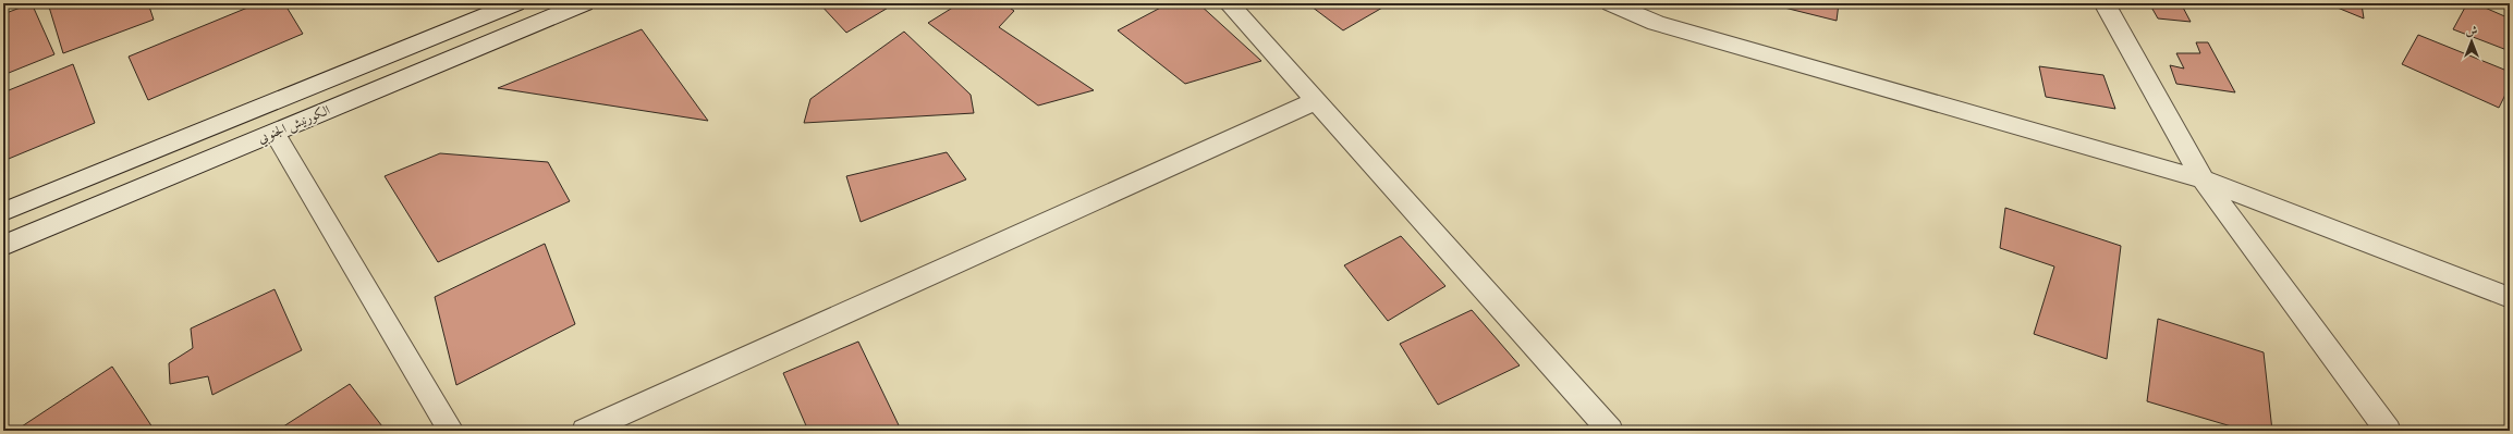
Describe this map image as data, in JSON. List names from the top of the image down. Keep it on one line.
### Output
{"streets":{"street":["الكورنيش الجنوبي"]},"north":"top"}
